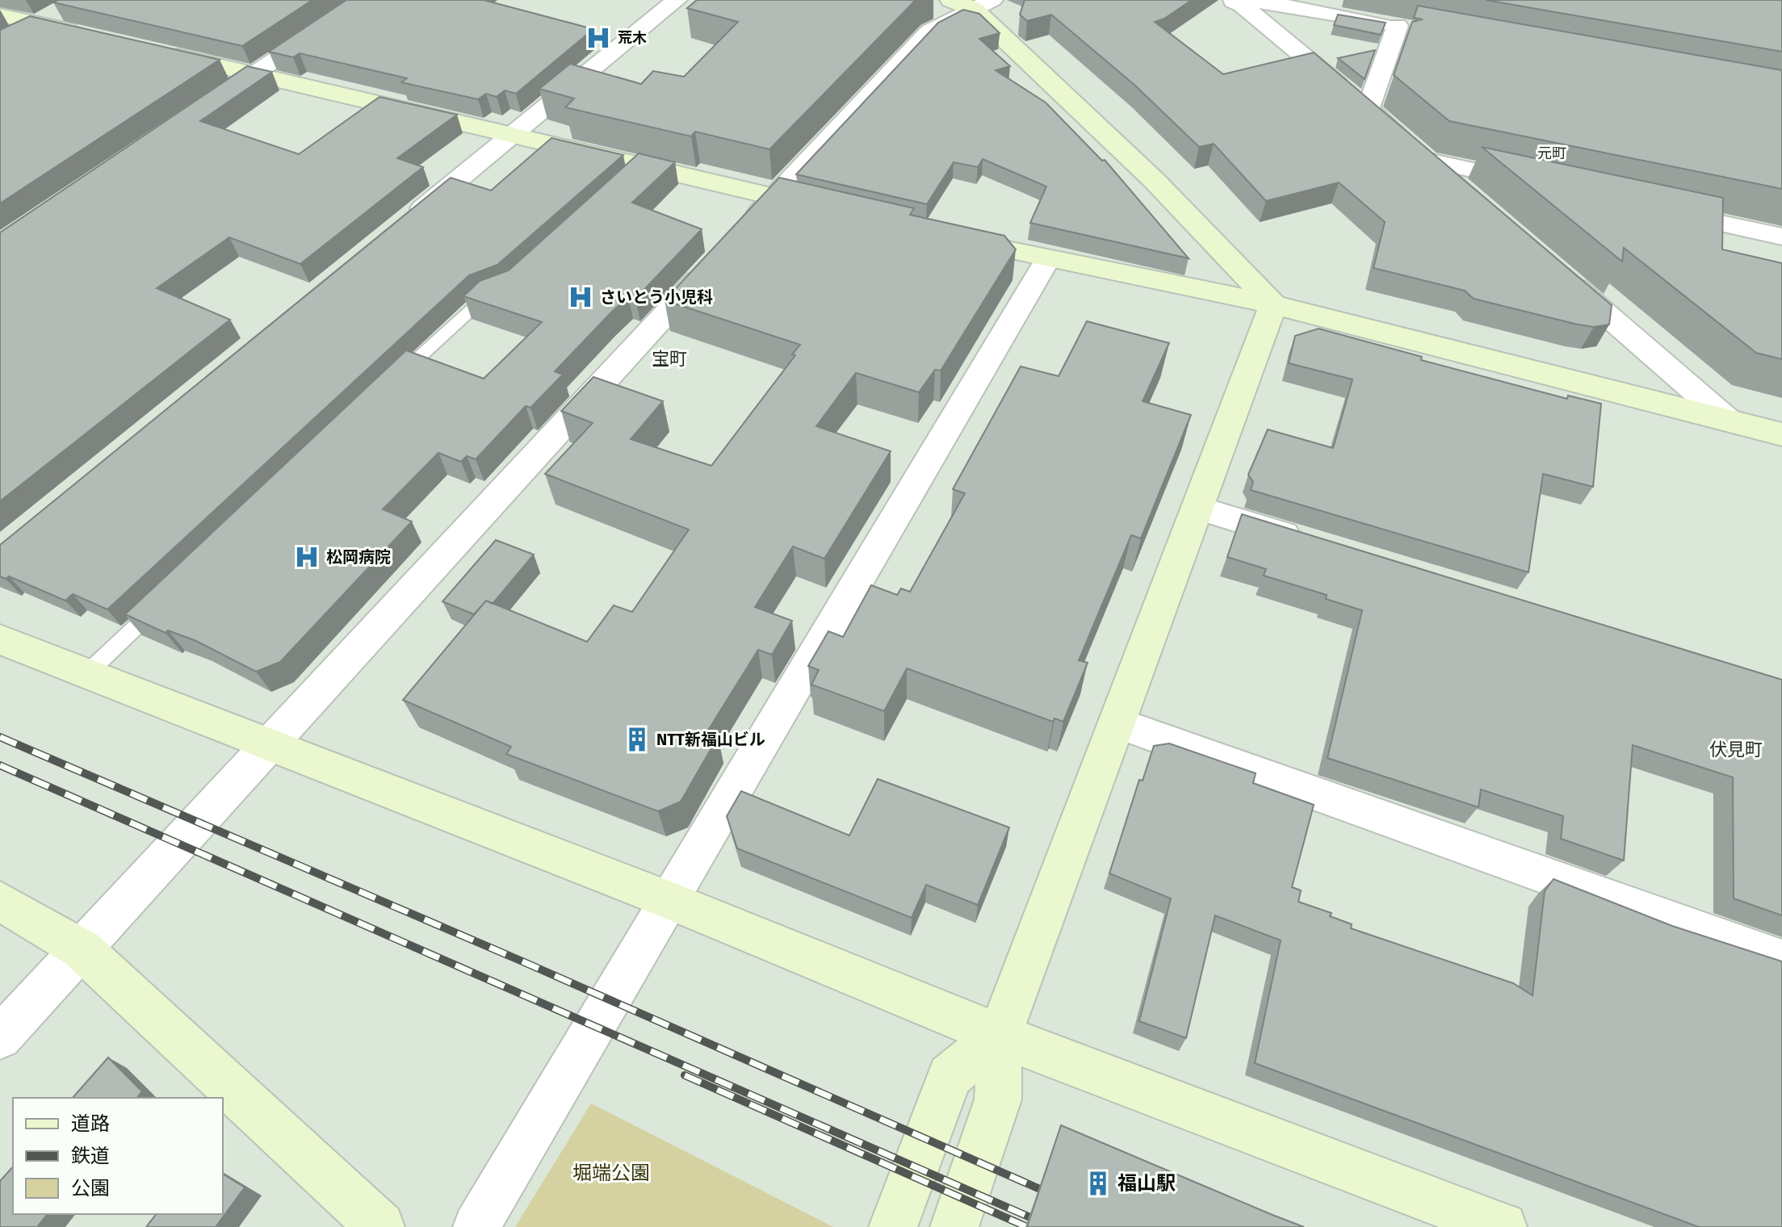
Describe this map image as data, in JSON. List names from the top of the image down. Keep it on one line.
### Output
{"districts":["元町","宝町","伏見町"],"parks":["堀端公園"],"places":{"hospital":["荒木","さいとう小児科","松岡病院"],"building":["NTT新福山ビル","福山駅"]},"legend":["道路","鉄道","公園"]}
